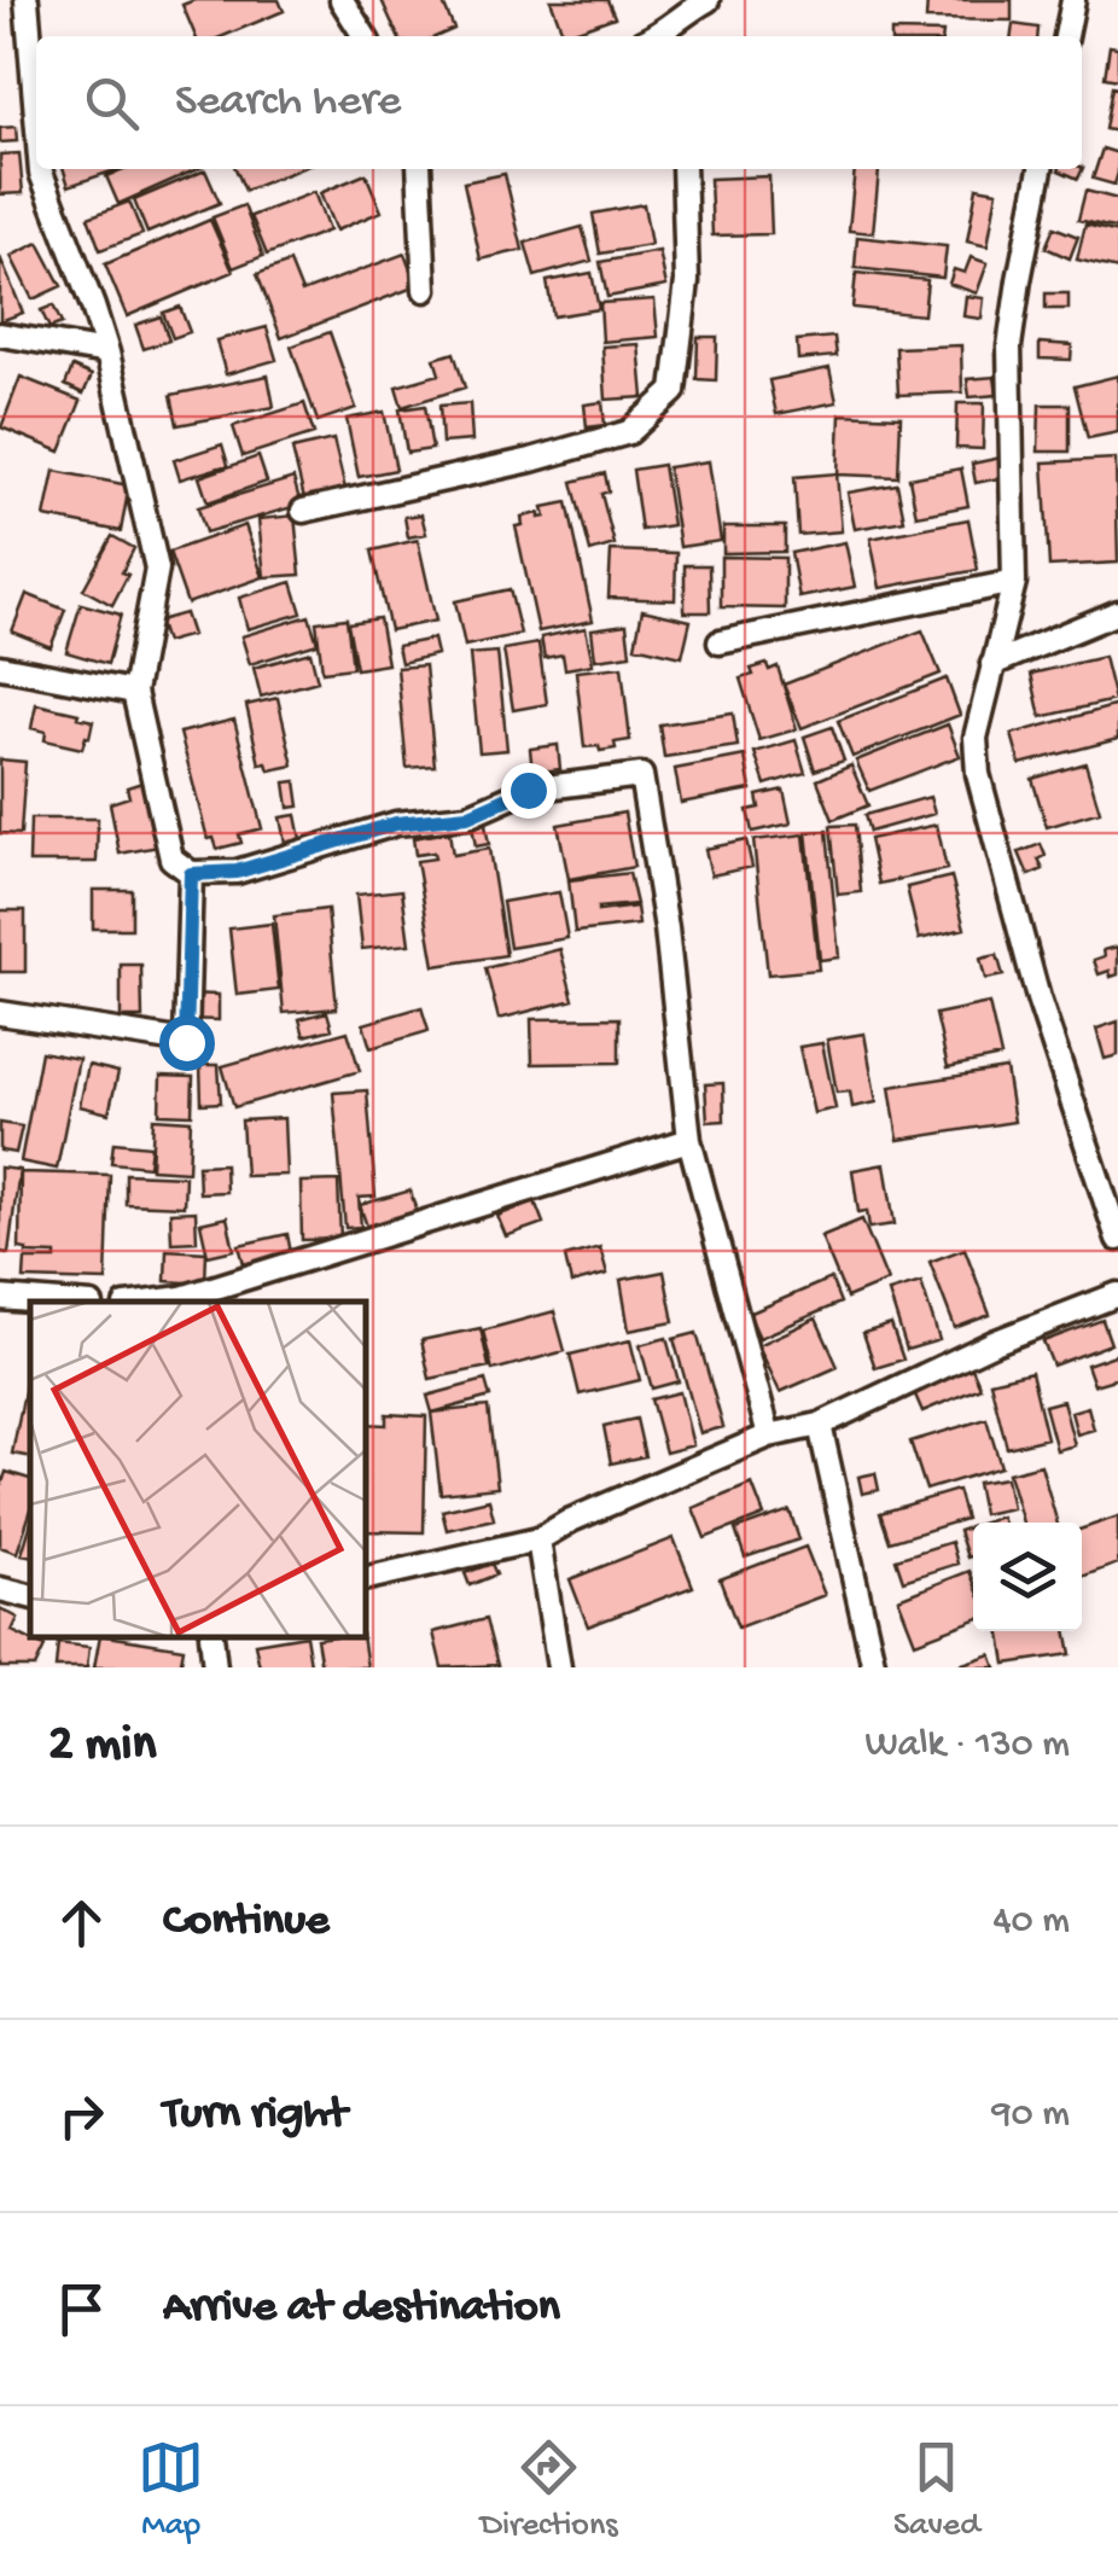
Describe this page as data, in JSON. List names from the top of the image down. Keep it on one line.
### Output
{"page":{"search":"Search here","heading":["2 min","Walk · 130 m"],"list":[["Continue","40 m"],["Turn right","90 m"],"Arrive at destination"],"nav":["Map","Directions","Saved"]}}
